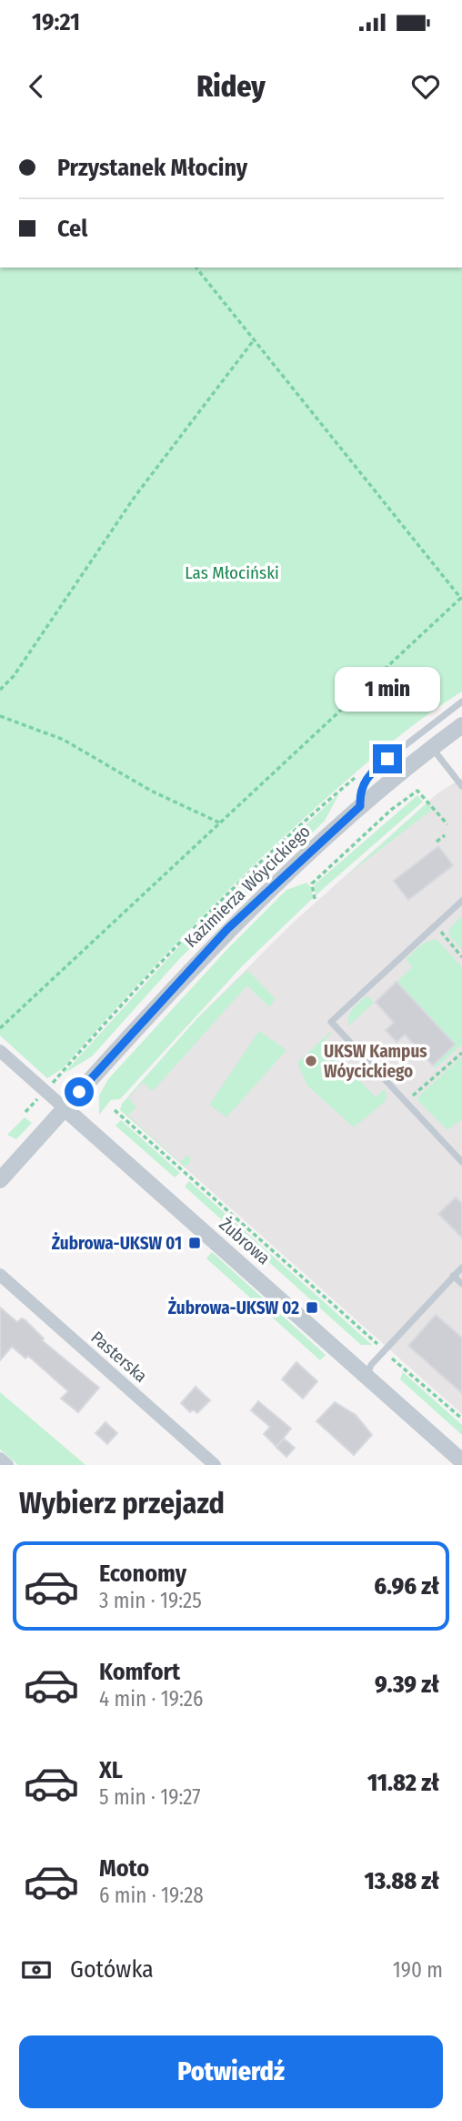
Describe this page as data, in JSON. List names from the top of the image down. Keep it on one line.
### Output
{"streets":{"street":["Kazimierza Wóycickiego","Żubrowa","Pasterska"]},"crossings":[["Kazimierza Wóycickiego","Żubrowa"]],"parks":["Las Młociński"],"places":{"other":["UKSW Kampus Wóycickiego"],"transit":["Żubrowa-UKSW 01","Żubrowa-UKSW 02"]},"page":{"status":"19:21","header":"Ridey","banner":["Przystanek Młociny","Cel"],"bubble":"1 min","heading":"Wybierz przejazd","list":[{"name":"Economy","note":"3 min · 19:25","value":"6.96 zł"},{"name":"Komfort","note":"4 min · 19:26","value":"9.39 zł"},{"name":"XL","note":"5 min · 19:27","value":"11.82 zł"},{"name":"Moto","note":"6 min · 19:28","value":"13.88 zł"}],"pay":["Gotówka","190 m"],"buttons":"Potwierdź"}}
